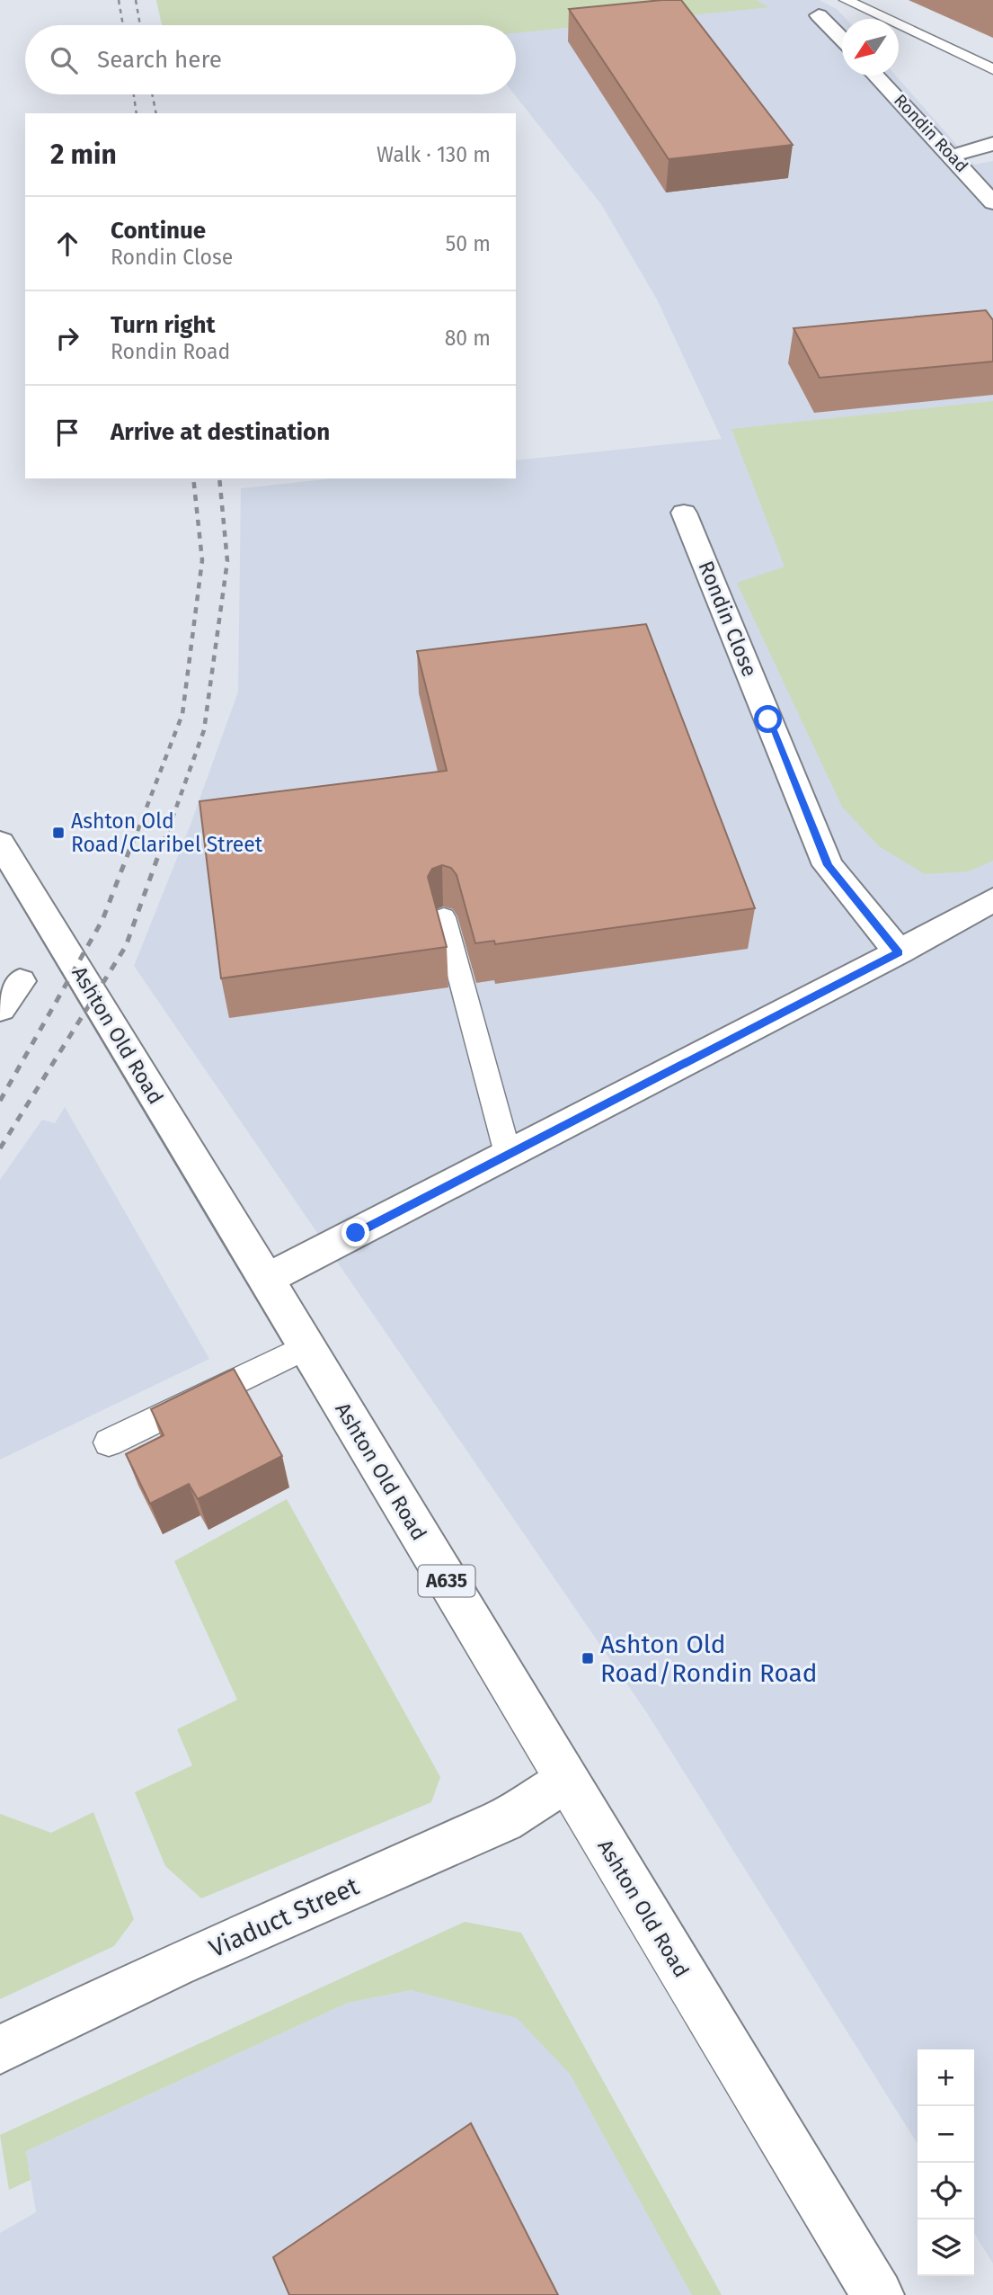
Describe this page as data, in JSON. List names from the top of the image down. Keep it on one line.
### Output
{"streets":{"main road":["Rondin Road","Rondin Close","Ashton Old Road","A635","Viaduct Street"]},"crossings":[["Ashton Old Road","Viaduct Street"]],"places":{"transit":["Ashton Old Road/Claribel Street","Ashton Old Road/Rondin Road"]},"north":"bottom left","page":{"search":"Search here","heading":["2 min","Walk · 130 m"],"list":[["Continue","Rondin Close","50 m"],["Turn right","Rondin Road","80 m"],"Arrive at destination"],"map_buttons":["+","−"]}}
